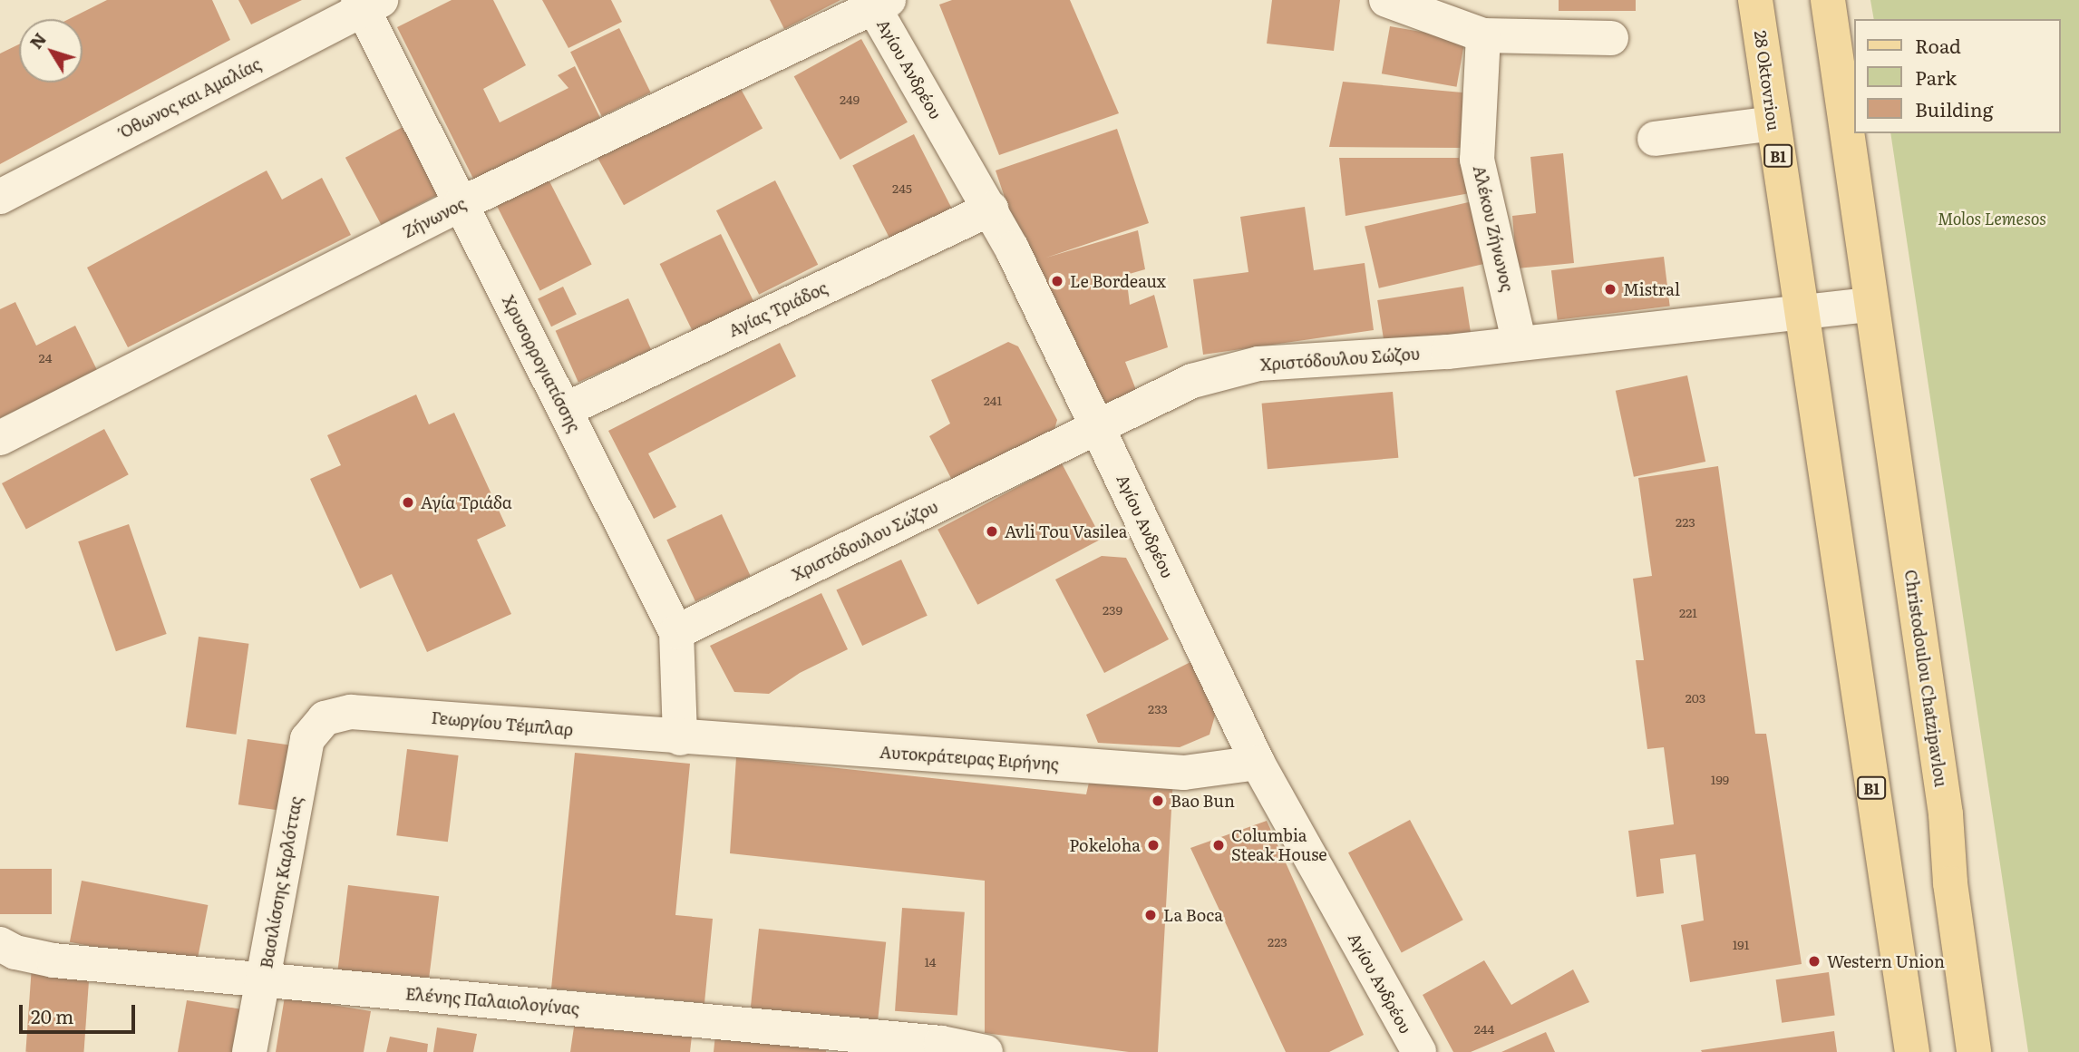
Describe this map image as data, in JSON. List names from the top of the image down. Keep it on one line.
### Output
{"streets":{"main road":["28 Oktovriou","B1","Christodoulou Chatzipavlou"],"street":["Αγίου Ανδρέου","Όθωνος και Αμαλίας","Ζήνωνος","Αλέκου Ζήνωνος","Αγίας Τριάδος","Χριστόδουλου Σώζου","Χρυσορρογιατίσσης","Γεωργίου Τέμπλαρ","Αυτοκράτειρας Ειρήνης","Βασιλίσσης Καρλόττας","Ελένης Παλαιολογίνας"]},"crossings":[["Αγίου Ανδρέου","Ζήνωνος"],["Αγίου Ανδρέου","Αγίας Τριάδος"],["Αγίου Ανδρέου","Χριστόδουλου Σώζου"],["Αγίου Ανδρέου","Αυτοκράτειρας Ειρήνης"],["28 Oktovriou","B1"],["28 Oktovriou","Χριστόδουλου Σώζου"],["Όθωνος και Αμαλίας","Χρυσορρογιατίσσης"],["B1","Χριστόδουλου Σώζου"],["Ζήνωνος","Χρυσορρογιατίσσης"],["Αλέκου Ζήνωνος","Χριστόδουλου Σώζου"],["Αγίας Τριάδος","Χρυσορρογιατίσσης"],["Χριστόδουλου Σώζου","Χρυσορρογιατίσσης"],["Χριστόδουλου Σώζου","Christodoulou Chatzipavlou"],["Χρυσορρογιατίσσης","Γεωργίου Τέμπλαρ"],["Χρυσορρογιατίσσης","Αυτοκράτειρας Ειρήνης"],["Γεωργίου Τέμπλαρ","Αυτοκράτειρας Ειρήνης"],["Γεωργίου Τέμπλαρ","Βασιλίσσης Καρλόττας"],["Βασιλίσσης Καρλόττας","Ελένης Παλαιολογίνας"]],"parks":["Molos Lemesos"],"places":["Le Bordeaux","Mistral","Αγία Τριάδα","Avli Tou Vasilea","Bao Bun","Pokeloha","Columbia Steak House","La Boca","Western Union"],"house_numbers":["249","245","24","241","223","239","221","203","233","199","223","191","14","244"],"legend":["Road","Park","Building"],"scale_bar":"20 m","north":"top left"}
